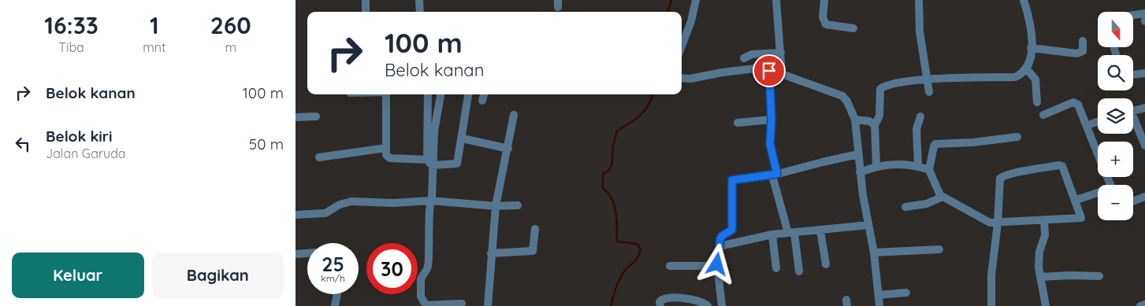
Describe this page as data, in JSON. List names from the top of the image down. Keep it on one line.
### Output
{"north":"bottom","page":{"eta":["16:33","Tiba","1","mnt","260","m"],"map_buttons":["+","−"],"turn":["100 m","Belok kanan"],"list":[{"name":"Belok kanan","value":"100 m"},{"name":"Belok kiri","note":"Jalan Garuda","value":"50 m"}],"speed":"25 km/h","limit":"30","buttons":["Keluar","Bagikan"]}}
